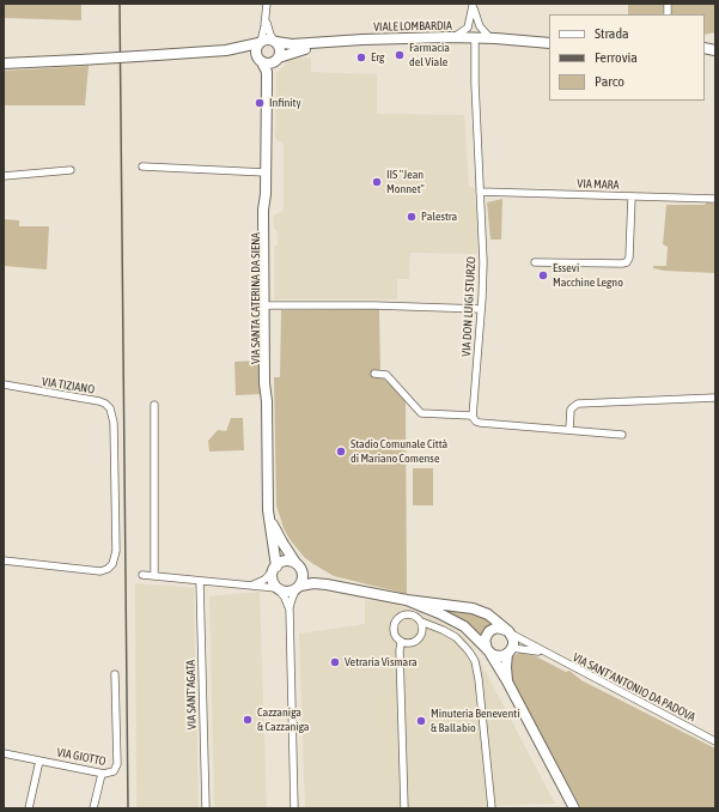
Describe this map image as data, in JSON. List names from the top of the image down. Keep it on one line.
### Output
{"streets":{"street":["VIALE LOMBARDIA","VIA MARA","VIA SANTA CATERINA DA SIENA","VIA DON LUIGI STURZO","VIA TIZIANO","VIA SANT'ANTONIO DA PADOVA","VIA SANT'AGATA","VIA GIOTTO"]},"crossings":[["VIALE LOMBARDIA","VIA SANTA CATERINA DA SIENA"],["VIALE LOMBARDIA","VIA DON LUIGI STURZO"],["VIA MARA","VIA DON LUIGI STURZO"]],"places":["Farmacia del Viale","Erg","Infinity","IIS \"Jean Monnet\"","Palestra","Essevi Macchine Legno","Stadio Comunale Città di Mariano Comense","Vetraria Vismara","Cazzaniga & Cazzaniga","Minuteria Beneventi & Ballabio"],"legend":["Strada","Ferrovia","Parco"]}
